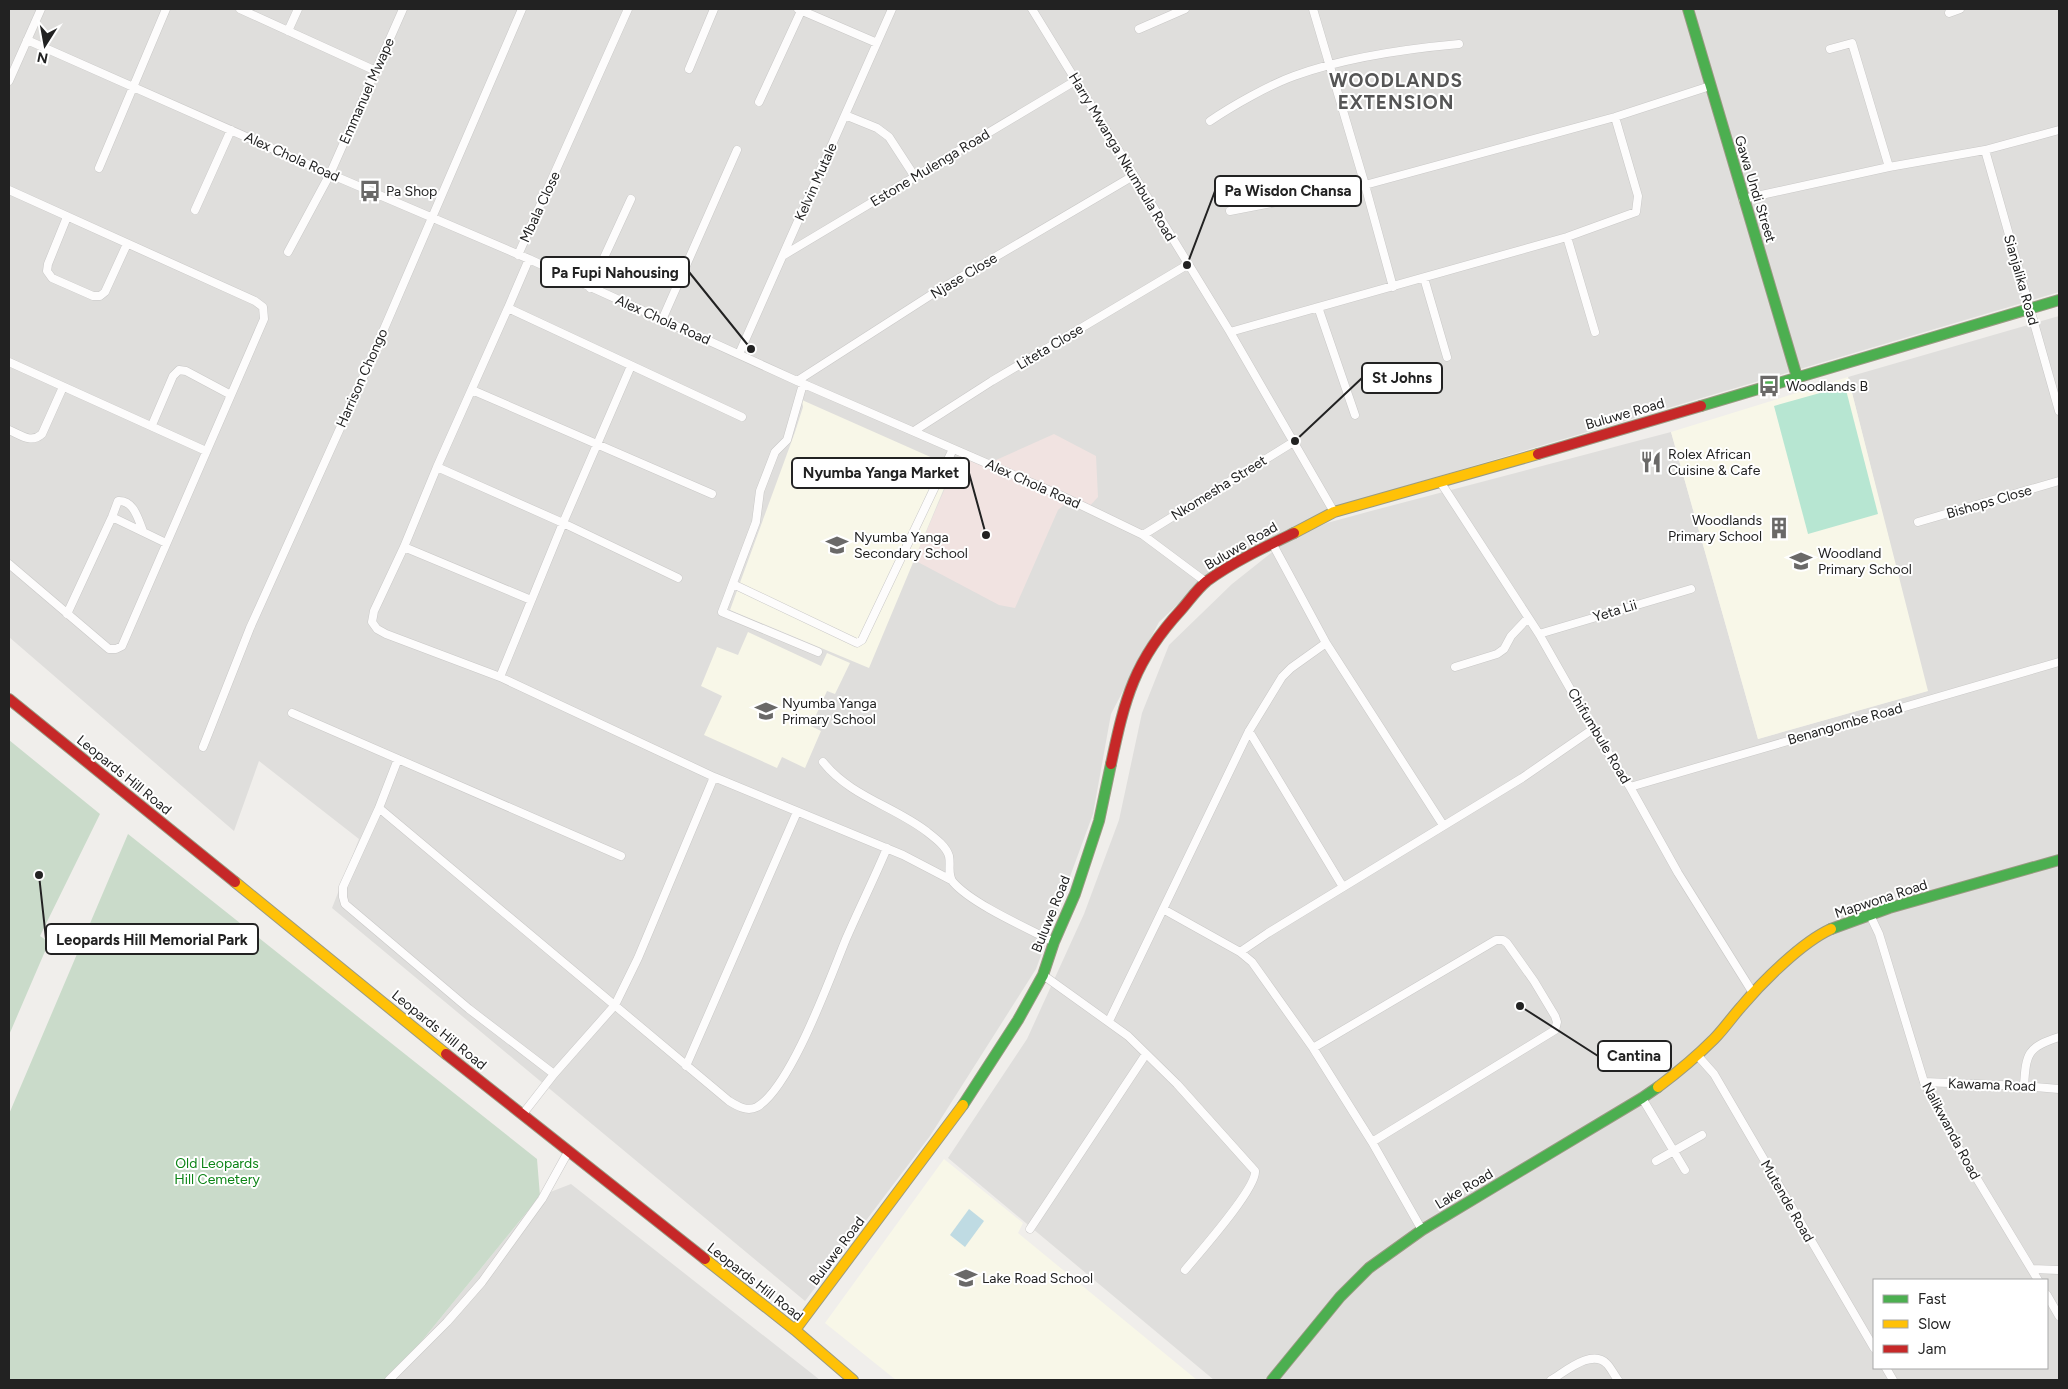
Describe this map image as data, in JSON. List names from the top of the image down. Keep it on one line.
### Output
{"streets":{"street":["Emmanuel Mwape","Alex Chola Road","Harry Mwanga Nkumbula Road","Estone Mulenga Road","Kelvin Mutale","Gawa Undi Street","Mbala Close","Njase Close","Sianjalika Road","Liteta Close","Harrison Chongo","Buluwe Road","Nkomesha Street","Bishops Close","Yeta Lii","Benangombe Road","Chifumbule Road","Leopards Hill Road","Mapwona Road","Kawama Road","Nalikwanda Road","Lake Road","Mutende Road"]},"crossings":[["Emmanuel Mwape","Alex Chola Road"],["Alex Chola Road","Kelvin Mutale"],["Alex Chola Road","Mbala Close"],["Alex Chola Road","Njase Close"],["Alex Chola Road","Liteta Close"],["Alex Chola Road","Harrison Chongo"],["Alex Chola Road","Buluwe Road"],["Alex Chola Road","Nkomesha Street"],["Harry Mwanga Nkumbula Road","Estone Mulenga Road"],["Harry Mwanga Nkumbula Road","Njase Close"],["Harry Mwanga Nkumbula Road","Liteta Close"],["Harry Mwanga Nkumbula Road","Buluwe Road"],["Harry Mwanga Nkumbula Road","Nkomesha Street"],["Estone Mulenga Road","Kelvin Mutale"],["Gawa Undi Street","Buluwe Road"],["Sianjalika Road","Buluwe Road"],["Buluwe Road","Chifumbule Road"],["Buluwe Road","Leopards Hill Road"],["Yeta Lii","Chifumbule Road"],["Benangombe Road","Chifumbule Road"],["Chifumbule Road","Mapwona Road"],["Mapwona Road","Nalikwanda Road"],["Mapwona Road","Lake Road"],["Mapwona Road","Mutende Road"],["Kawama Road","Nalikwanda Road"],["Lake Road","Mutende Road"]],"districts":["WOODLANDS EXTENSION"],"parks":["Old Leopards Hill Cemetery"],"places":{"bus stop":["Pa Shop","Woodlands B"],"other":["Pa Wisdon Chansa","Pa Fupi Nahousing","St Johns","Nyumba Yanga Market","Leopards Hill Memorial Park","Cantina"],"restaurant":["Rolex African Cuisine & Cafe"],"building":["Woodlands Primary School"],"school or university":["Nyumba Yanga Secondary School","Woodland Primary School","Nyumba Yanga Primary School","Lake Road School"]},"legend":["Fast","Slow","Jam"],"north":"bottom"}
